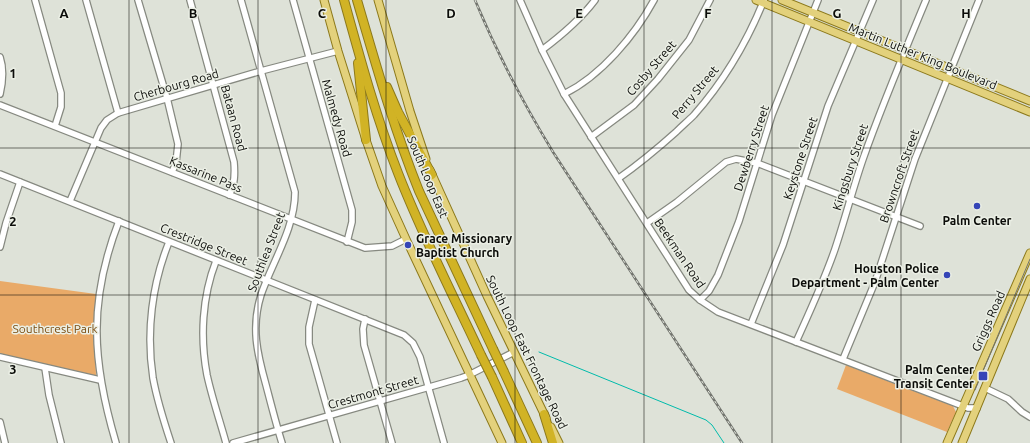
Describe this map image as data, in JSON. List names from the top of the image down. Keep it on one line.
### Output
{"streets":{"highway":["South Loop East"],"main road":["Martin Luther King Boulevard","Griggs Road","South Loop East Frontage Road"],"street":["Cosby Street","Cherbourg Road","Perry Street","Bataan Road","Malmedy Road","Dewberry Street","Keystone Street","Kingsbury Street","Kassarine Pass","Browncroft Street","Crestridge Street","Southlea Street","Beekman Road","Crestmont Street"]},"crossings":[["Martin Luther King Boulevard","Perry Street"],["Martin Luther King Boulevard","Dewberry Street"],["Martin Luther King Boulevard","Keystone Street"],["Martin Luther King Boulevard","Kingsbury Street"],["Martin Luther King Boulevard","Browncroft Street"],["Cosby Street","Beekman Road"],["Cherbourg Road","Bataan Road"],["Cherbourg Road","Malmedy Road"],["Cherbourg Road","Kassarine Pass"],["Cherbourg Road","Crestridge Street"],["Cherbourg Road","Southlea Street"],["Perry Street","Beekman Road"],["Bataan Road","Kassarine Pass"],["Malmedy Road","Kassarine Pass"],["Dewberry Street","Beekman Road"],["Keystone Street","Beekman Road"],["Kingsbury Street","Beekman Road"],["Kassarine Pass","Southlea Street"],["Browncroft Street","Beekman Road"],["Crestridge Street","Southlea Street"],["Crestridge Street","Crestmont Street"],["Southlea Street","Crestmont Street"],["Beekman Road","Griggs Road"],["South Loop East Frontage Road","Crestmont Street"]],"parks":["Southcrest Park"],"places":{"other":["Palm Center","Grace Missionary Baptist Church","Houston Police Department - Palm Center"],"transit":["Palm Center Transit Center"]},"grid":{"columns":["A","B","C","D","E","F","G","H"],"rows":["1","2","3"]}}
